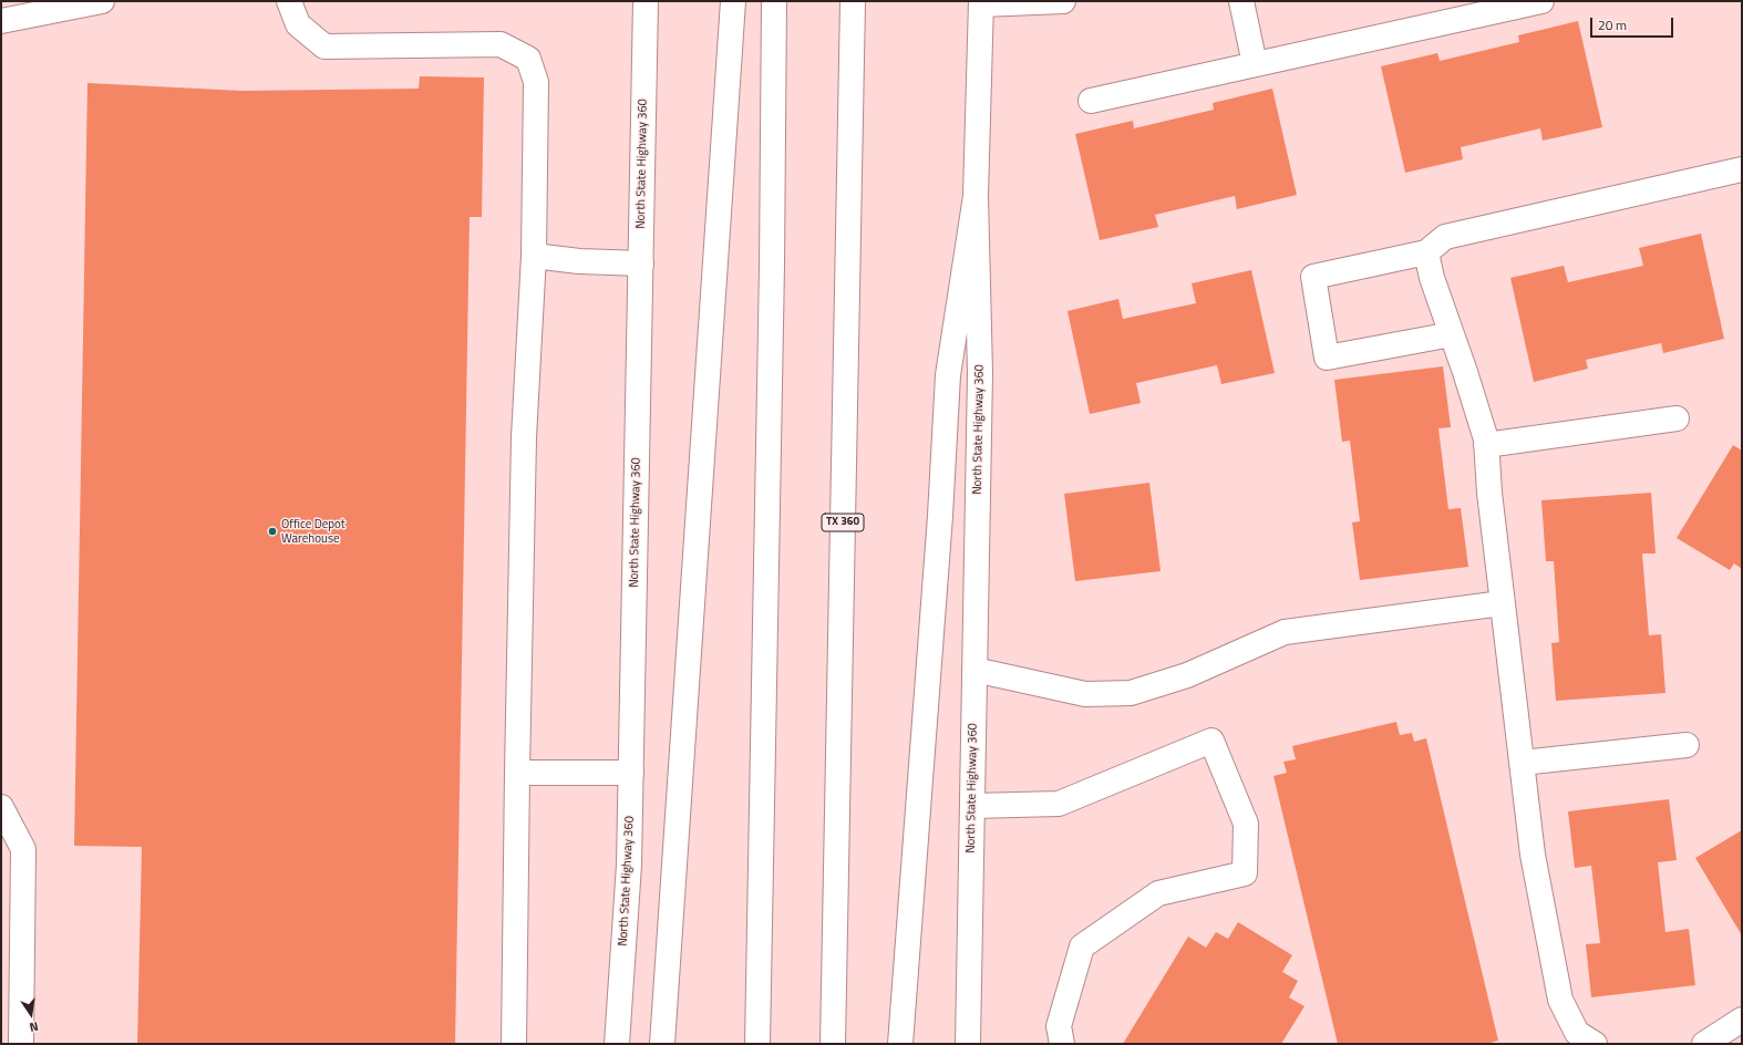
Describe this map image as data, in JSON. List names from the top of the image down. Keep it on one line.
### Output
{"streets":{"main road":["North State Highway 360","TX 360"]},"places":["Office Depot Warehouse"],"scale_bar":"20 m","north":"bottom"}
